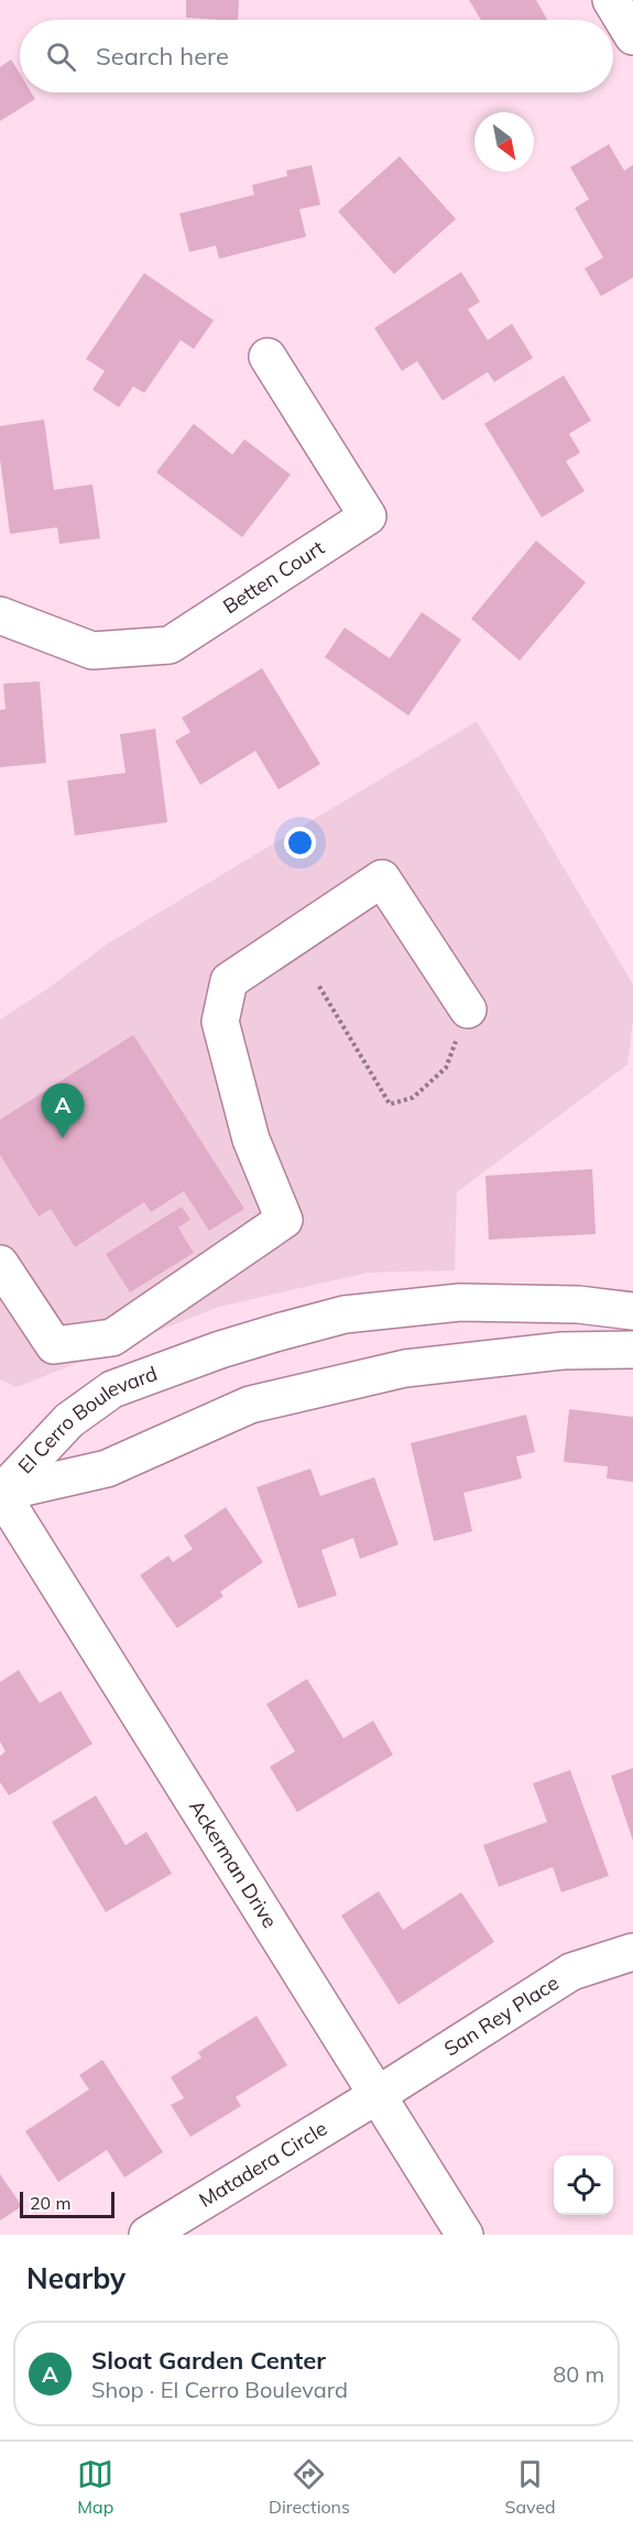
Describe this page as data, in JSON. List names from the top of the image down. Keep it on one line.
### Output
{"streets":{"street":["Betten Court","El Cerro Boulevard","Ackerman Drive","San Rey Place","Matadera Circle"]},"crossings":[["El Cerro Boulevard","Ackerman Drive"],["Ackerman Drive","San Rey Place"],["Ackerman Drive","Matadera Circle"],["San Rey Place","Matadera Circle"]],"scale_bar":"20 m","north":"bottom right","page":{"search":"Search here","pins":"A","scale":"20 m","heading":"Nearby","list":[{"mark":"A","name":"Sloat Garden Center","note":"Shop · El Cerro Boulevard","value":"80 m"}],"nav":["Map","Directions","Saved"]}}
